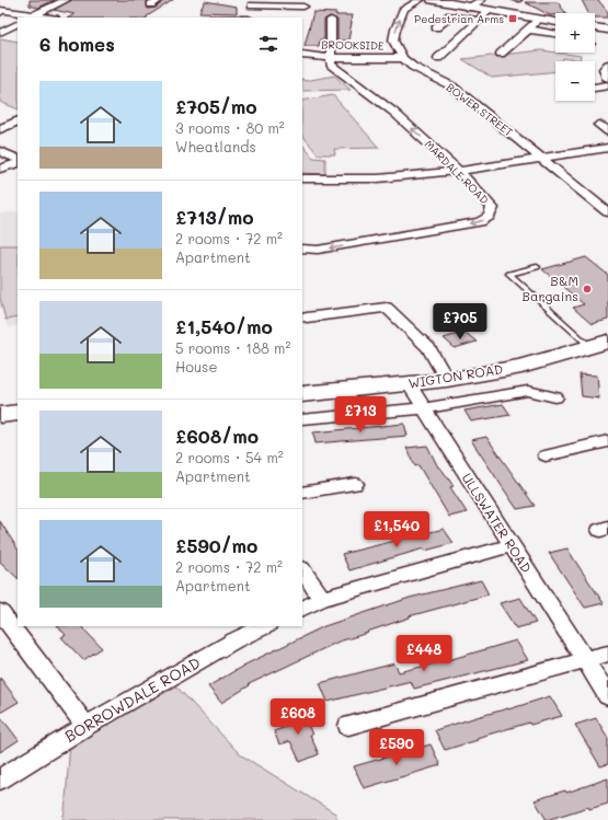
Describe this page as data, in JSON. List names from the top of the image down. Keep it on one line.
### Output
{"streets":{"main road":["WIGTON ROAD"],"street":["BROOKSIDE","BOWER STREET","MARDALE ROAD","ULLSWATER ROAD","BORROWDALE ROAD"]},"crossings":[["BROOKSIDE","BOWER STREET"],["BROOKSIDE","MARDALE ROAD"],["WIGTON ROAD","ULLSWATER ROAD"]],"places":{"transit":["Pedestrian Arms"],"other":["B&M Bargains"]},"page":{"map_buttons":["+","−"],"heading":"6 homes","list":[{"name":"£705/mo","note":"3 rooms · 80 m² · Wheatlands"},{"name":"£713/mo","note":"2 rooms · 72 m² · Apartment"},{"name":"£1,540/mo","note":"5 rooms · 188 m² · House"},{"name":"£608/mo","note":"2 rooms · 54 m² · Apartment"},{"name":"£590/mo","note":"2 rooms · 72 m² · Apartment"}],"price":["£705","£713","£1,540","£448","£608","£590"]}}
